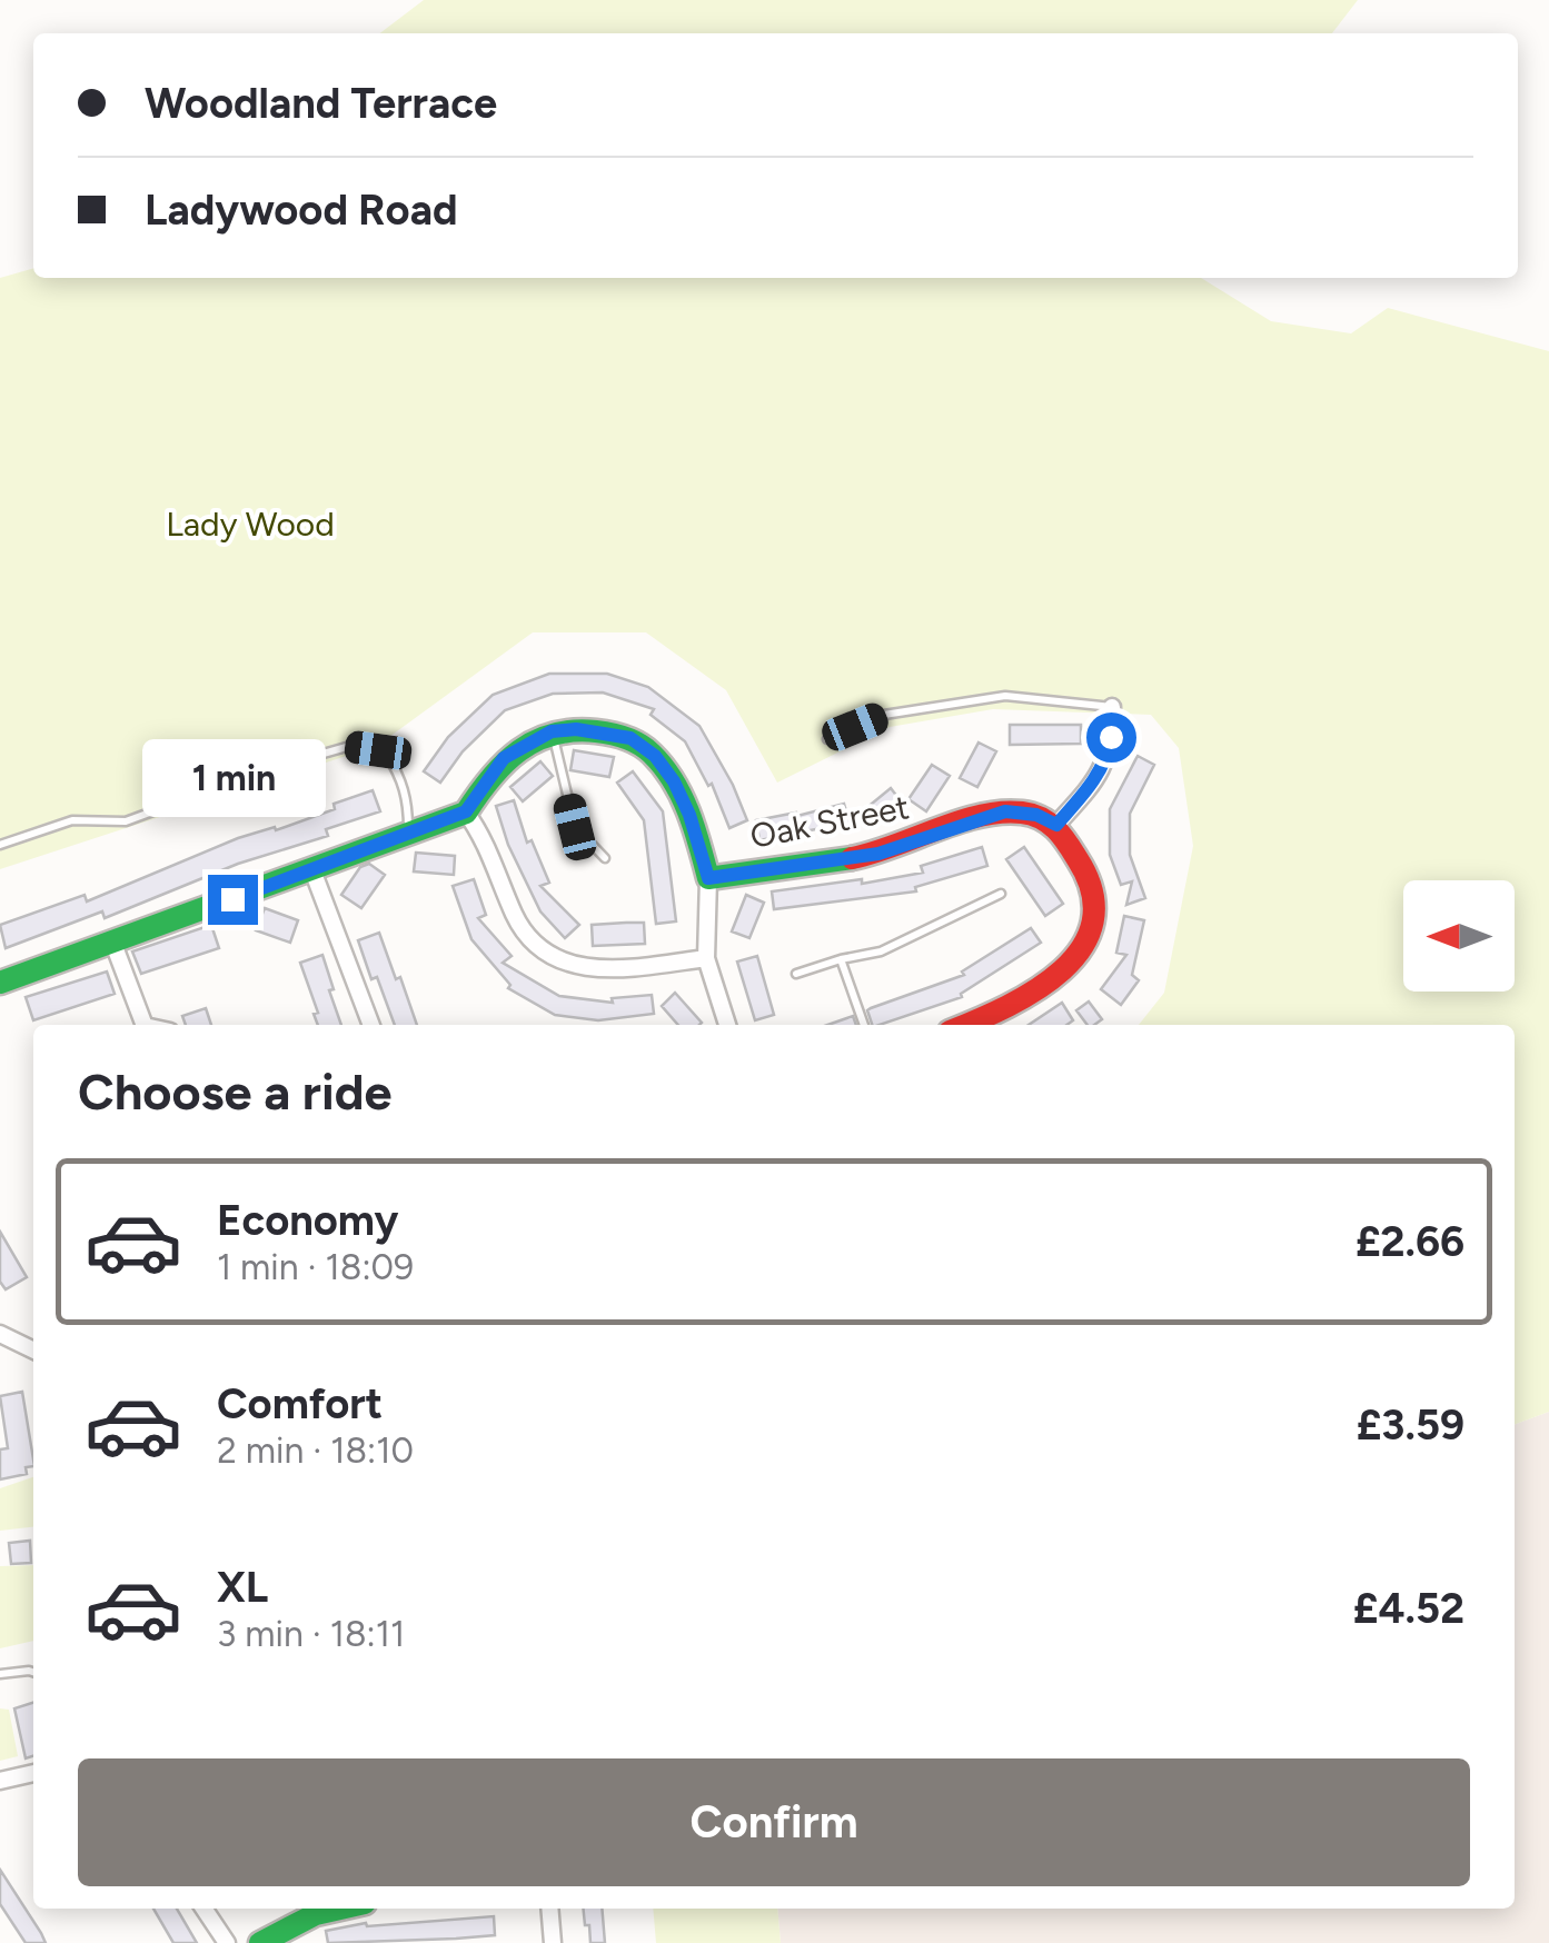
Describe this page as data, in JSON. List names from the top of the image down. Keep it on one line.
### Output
{"streets":{"street":["Oak Street"]},"parks":["Lady Wood"],"north":"left","page":{"banner":["Woodland Terrace","Ladywood Road"],"bubble":"1 min","heading":"Choose a ride","list":[{"name":"Economy","note":"1 min · 18:09","value":"£2.66"},{"name":"Comfort","note":"2 min · 18:10","value":"£3.59"},{"name":"XL","note":"3 min · 18:11","value":"£4.52"}],"buttons":"Confirm"}}
